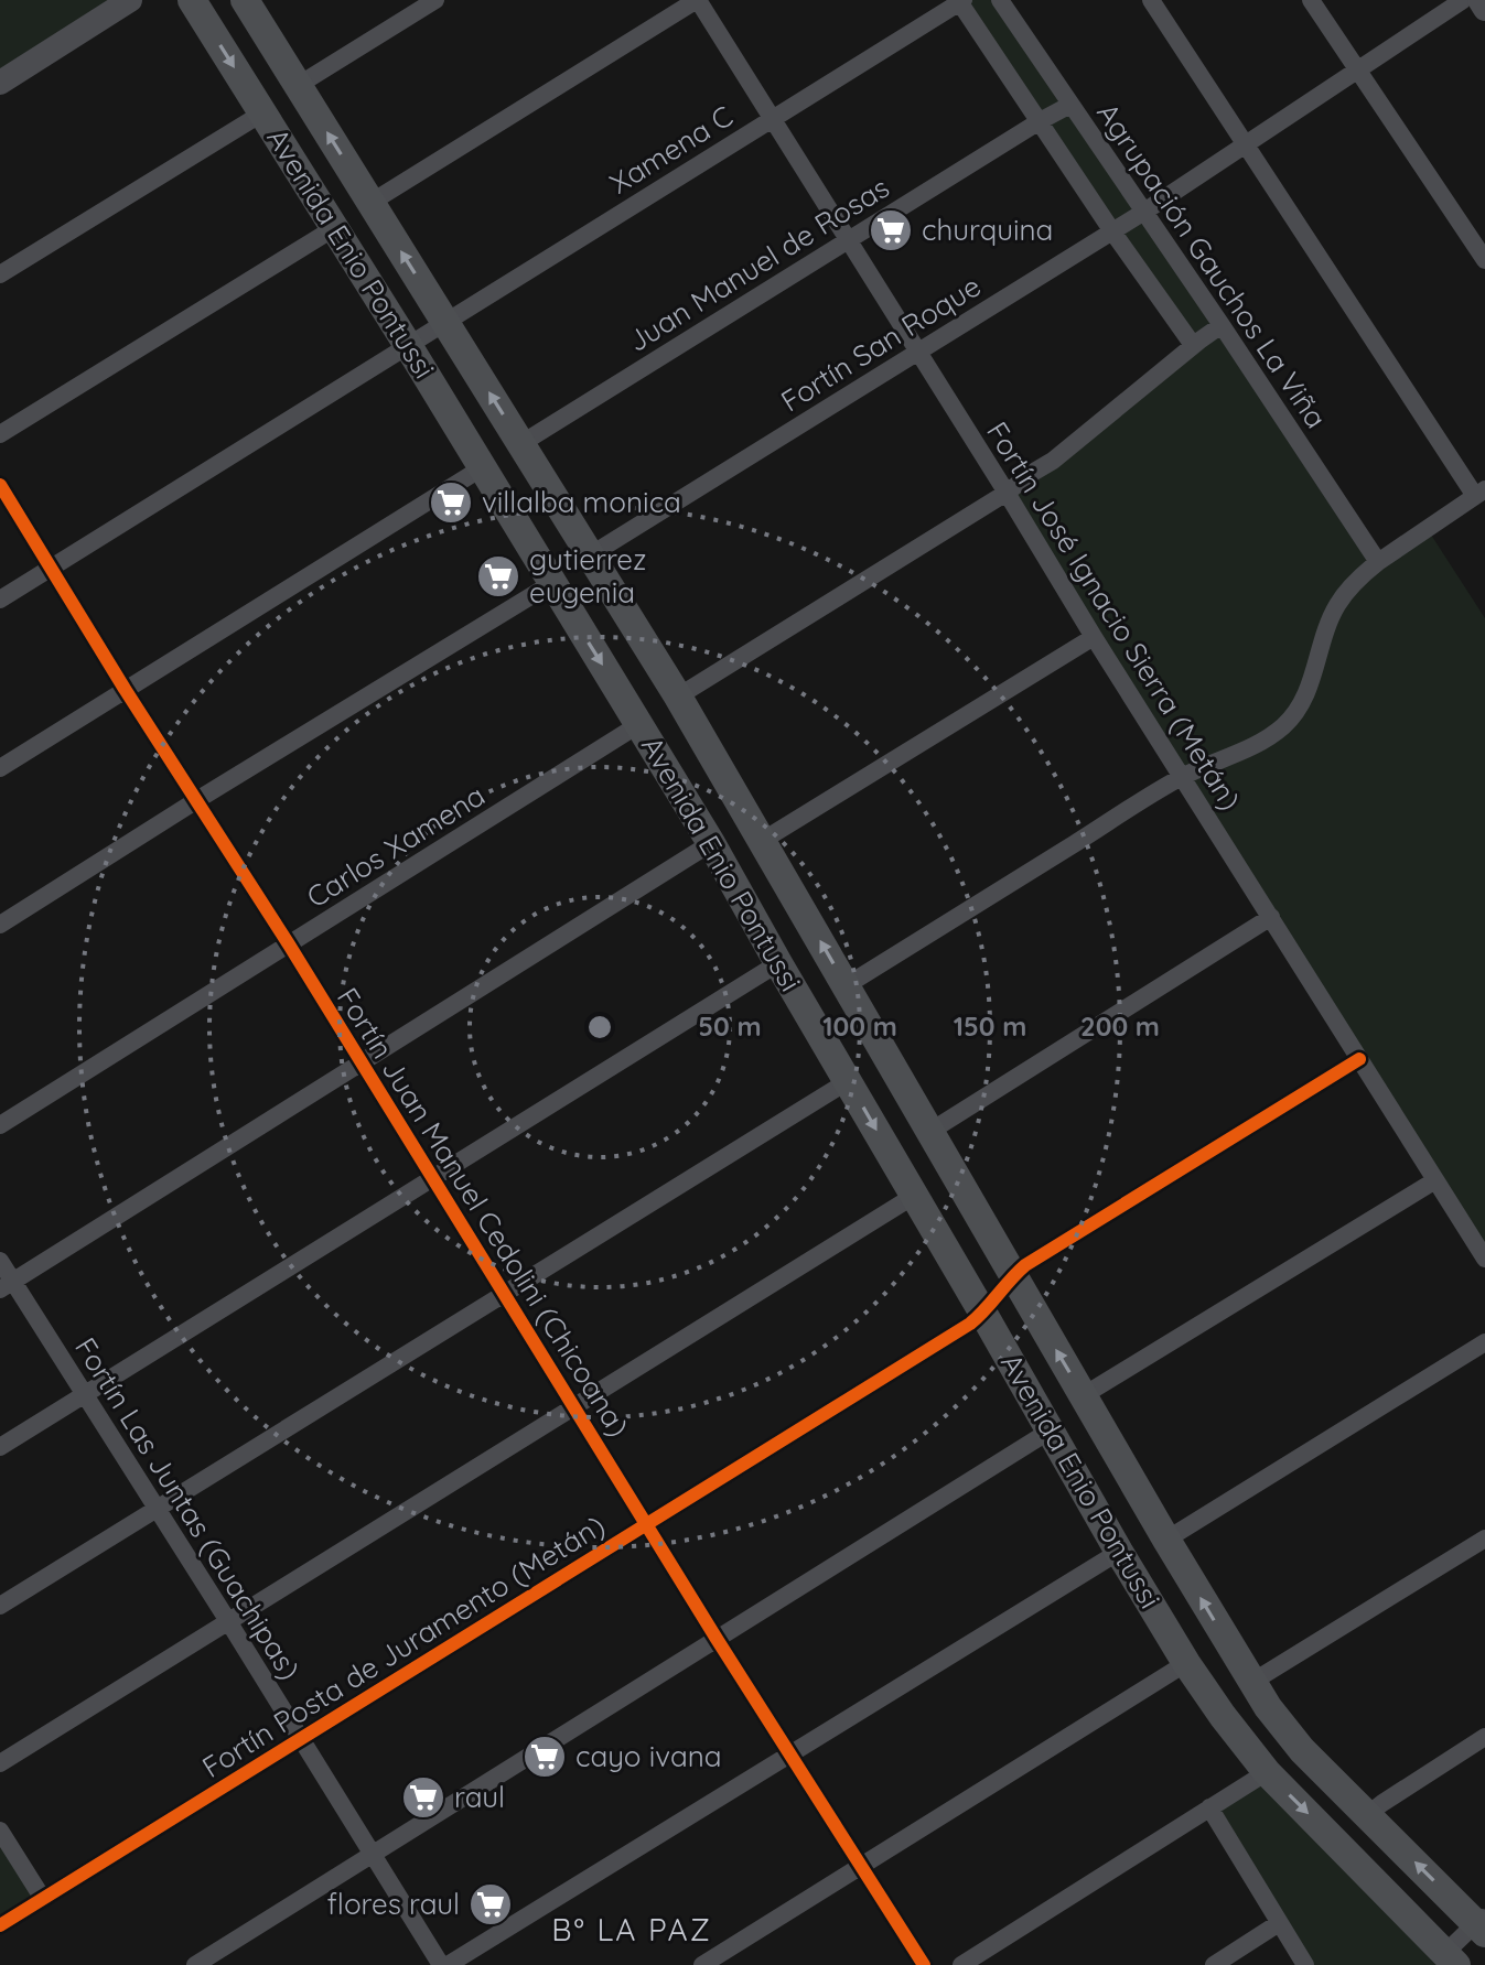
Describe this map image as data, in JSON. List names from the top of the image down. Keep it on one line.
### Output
{"streets":{"main road":["Avenida Enio Pontussi"],"street":["Xamena C","Juan Manuel de Rosas","Agrupación Gauchos La Viña","Fortín San Roque","Fortín José Ignacio Sierra (Metán)","Carlos Xamena","Fortín Juan Manuel Cedolini (Chicoana)","Fortín Las Juntas (Guachipas)","Fortín Posta de Juramento (Metán)"]},"crossings":[["Xamena C","Avenida Enio Pontussi"],["Xamena C","Fortín José Ignacio Sierra (Metán)"],["Xamena C","Fortín Juan Manuel Cedolini (Chicoana)"],["Avenida Enio Pontussi","Juan Manuel de Rosas"],["Avenida Enio Pontussi","Fortín San Roque"],["Avenida Enio Pontussi","Carlos Xamena"],["Avenida Enio Pontussi","Fortín Posta de Juramento (Metán)"],["Juan Manuel de Rosas","Agrupación Gauchos La Viña"],["Juan Manuel de Rosas","Fortín José Ignacio Sierra (Metán)"],["Agrupación Gauchos La Viña","Fortín San Roque"],["Fortín San Roque","Fortín José Ignacio Sierra (Metán)"],["Fortín José Ignacio Sierra (Metán)","Fortín Posta de Juramento (Metán)"],["Carlos Xamena","Fortín Juan Manuel Cedolini (Chicoana)"],["Fortín Juan Manuel Cedolini (Chicoana)","Fortín Posta de Juramento (Metán)"],["Fortín Las Juntas (Guachipas)","Fortín Posta de Juramento (Metán)"]],"districts":["B° LA PAZ"],"places":{"supermarket":["churquina","villalba monica","gutierrez eugenia","cayo ivana","raul","flores raul"]},"rings":["50 m","100 m","150 m","200 m"]}
